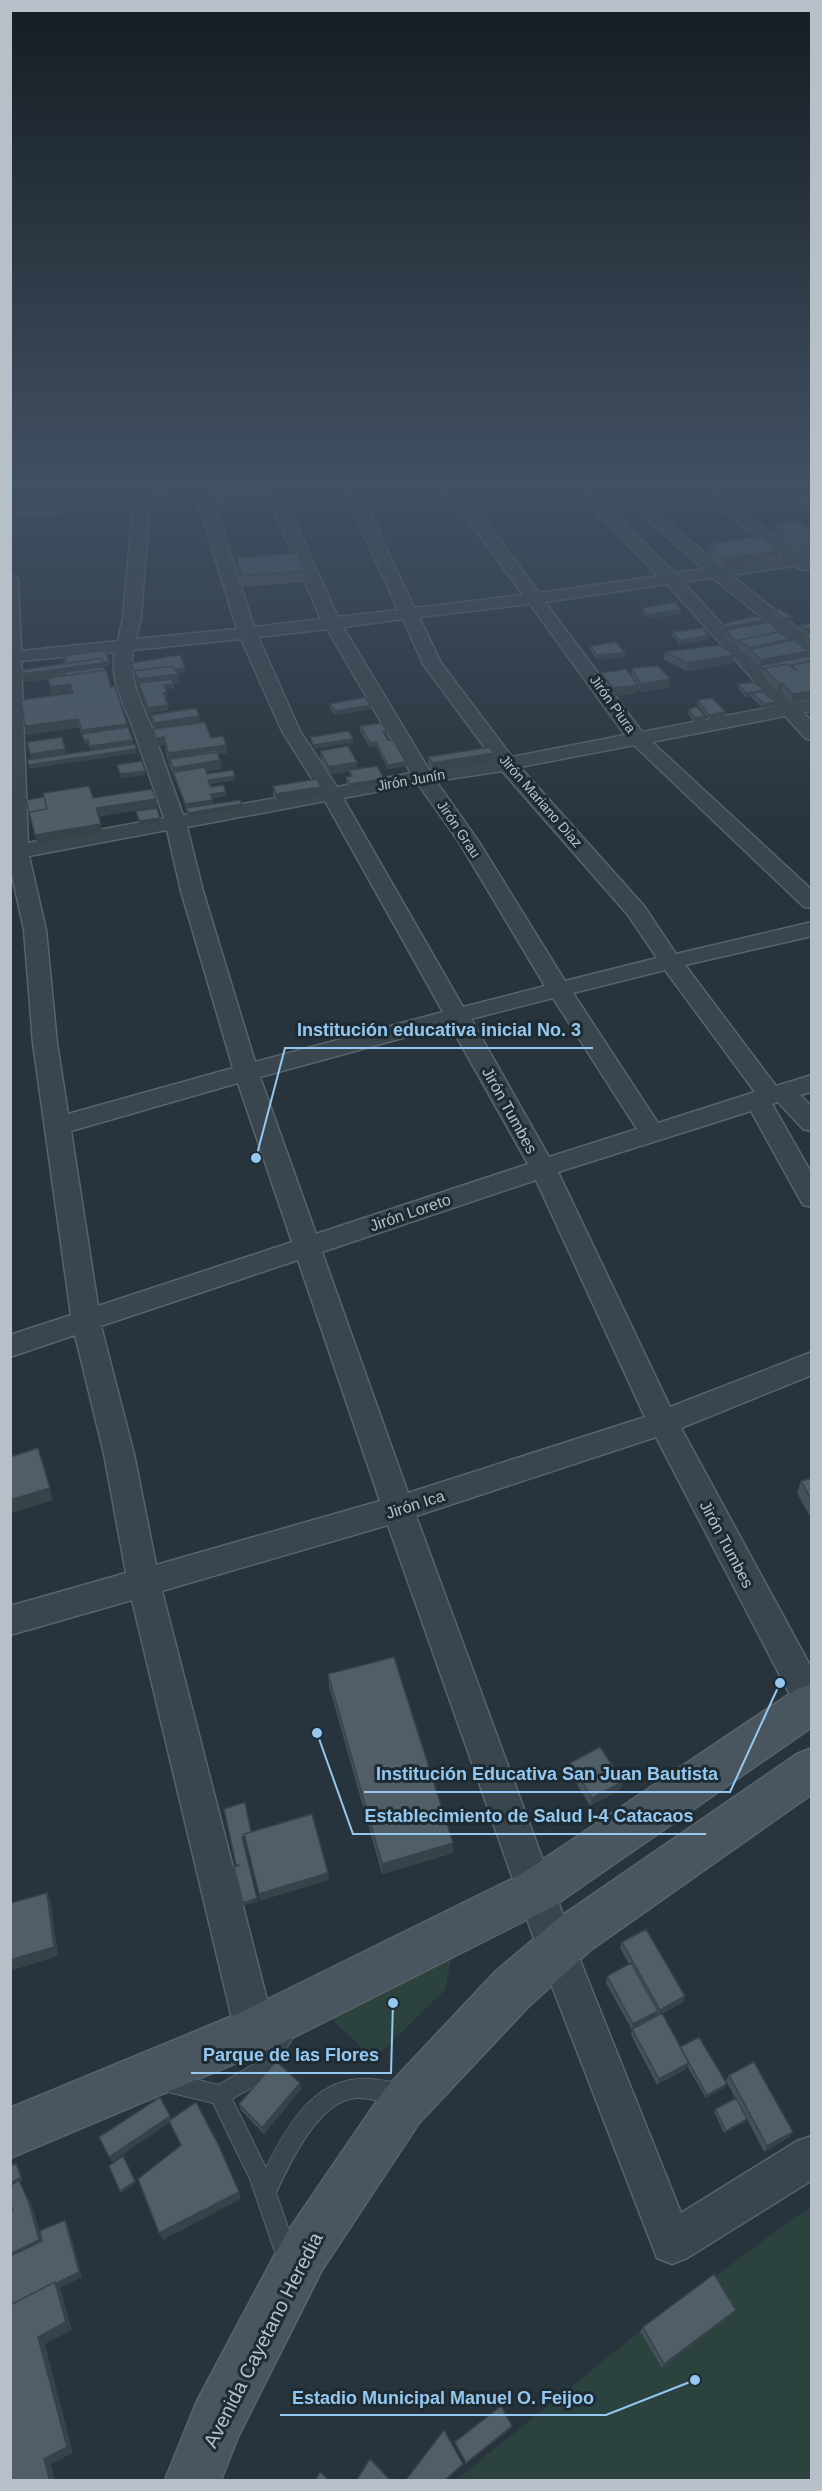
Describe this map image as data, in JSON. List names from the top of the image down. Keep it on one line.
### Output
{"streets":{"main road":["Avenida Cayetano Heredia"],"street":["Jirón Piura","Jirón Junín","Jirón Mariano Díaz","Jirón Grau","Jirón Tumbes","Jirón Loreto","Jirón Ica"]},"crossings":[["Jirón Piura","Jirón Junín"],["Jirón Junín","Jirón Mariano Díaz"],["Jirón Junín","Jirón Grau"],["Jirón Junín","Jirón Tumbes"],["Jirón Mariano Díaz","Jirón Loreto"],["Jirón Grau","Jirón Loreto"],["Jirón Tumbes","Jirón Loreto"],["Jirón Tumbes","Jirón Ica"]],"places":["Institución educativa inicial No. 3","Institución Educativa San Juan Bautista","Establecimiento de Salud I-4 Catacaos","Parque de las Flores","Estadio Municipal Manuel O. Feijoo"]}
